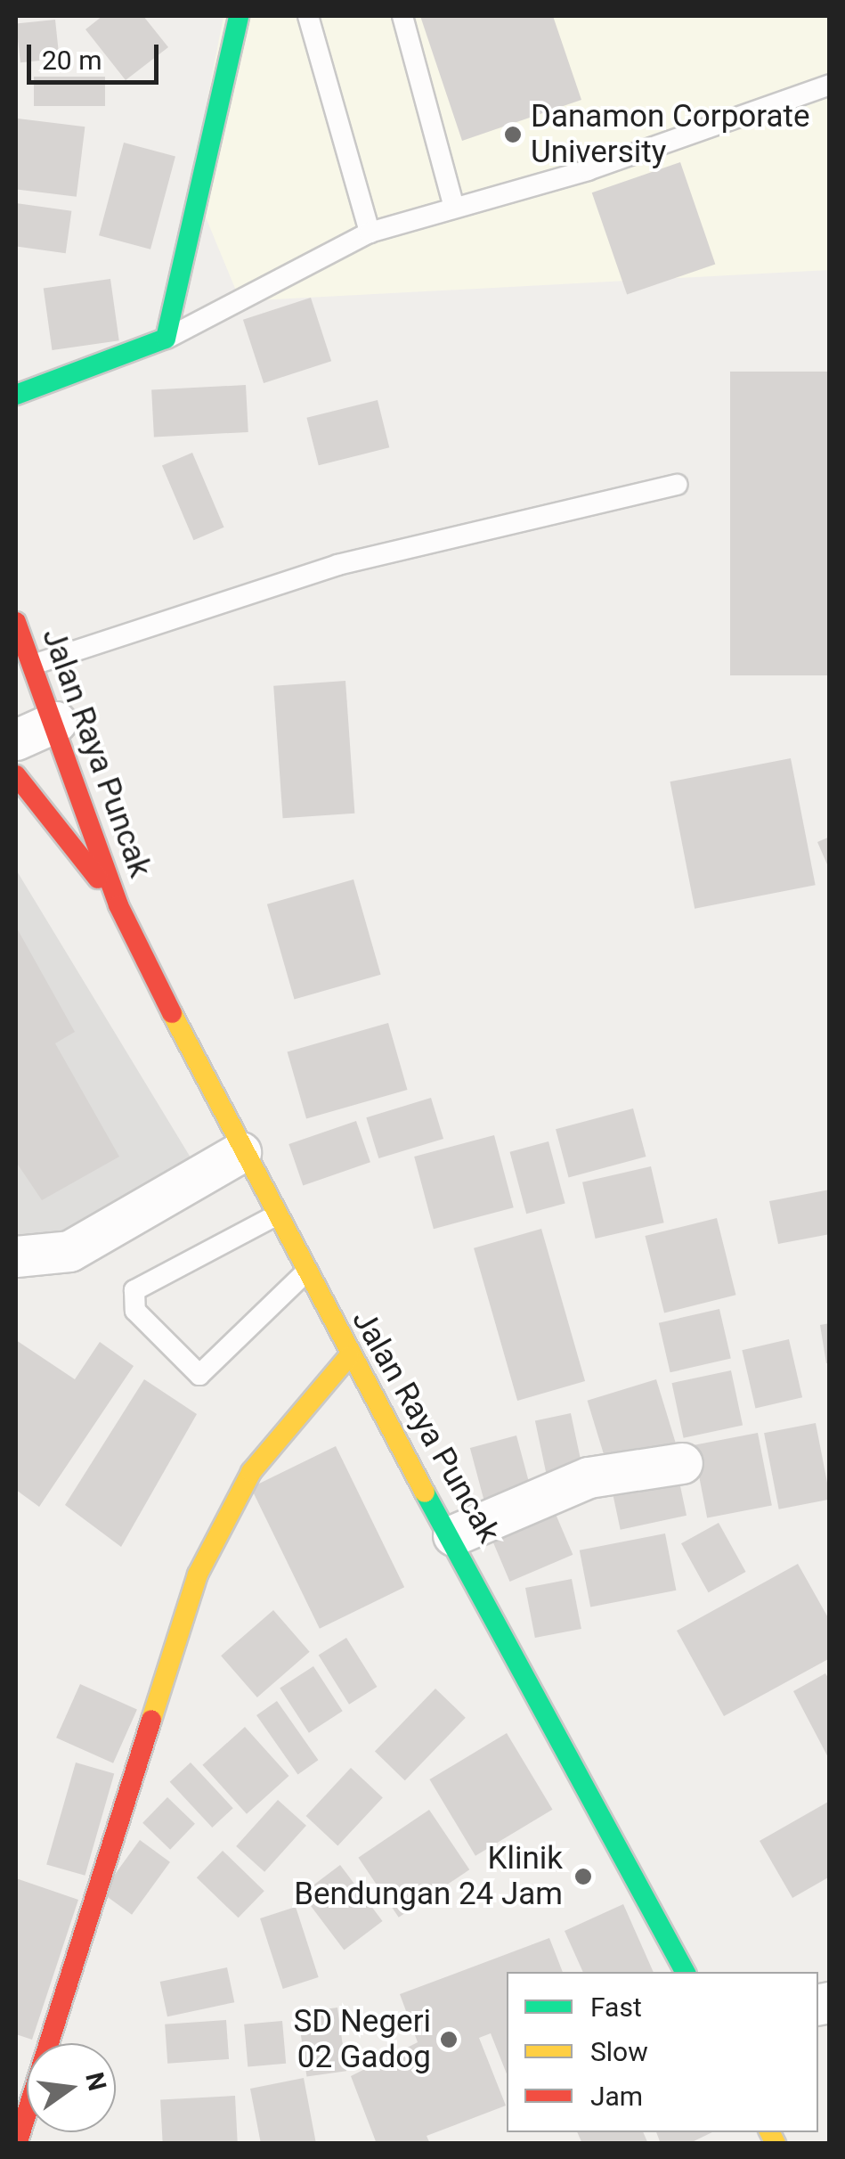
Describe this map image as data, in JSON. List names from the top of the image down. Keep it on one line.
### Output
{"streets":{"main road":["Jalan Raya Puncak"]},"places":["Danamon Corporate University","Klinik Bendungan 24 Jam","SD Negeri 02 Gadog"],"legend":["Fast","Slow","Jam"],"scale_bar":"20 m","north":"right"}
